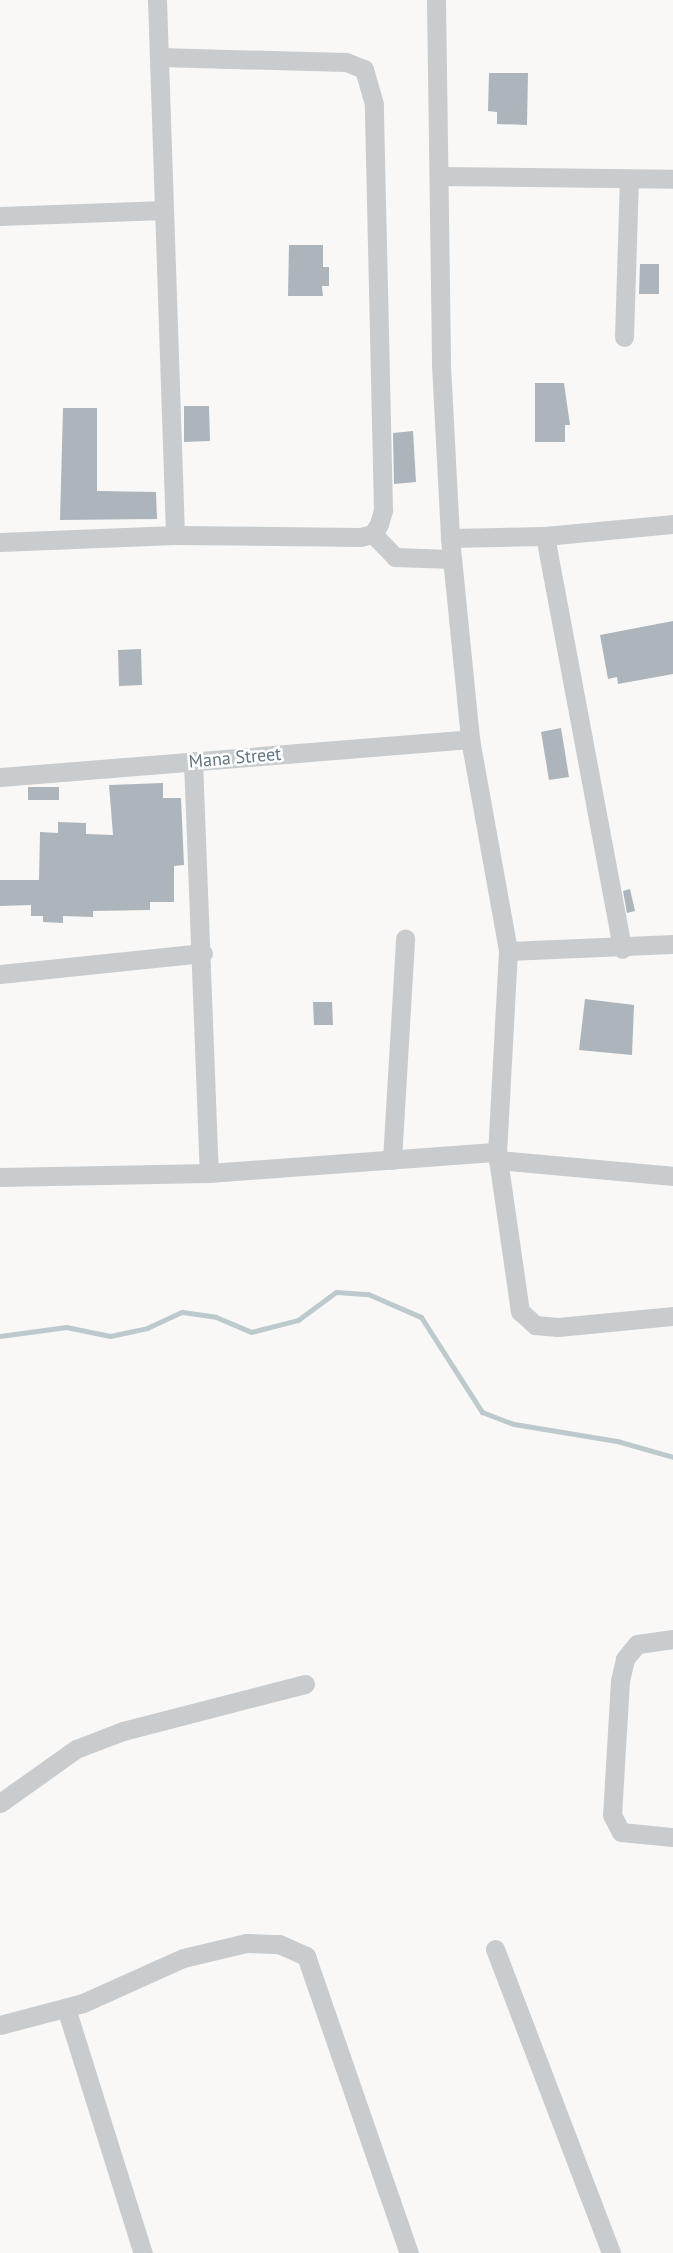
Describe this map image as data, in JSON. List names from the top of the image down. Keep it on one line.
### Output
{"streets":{"street":["Mana Street"]}}
